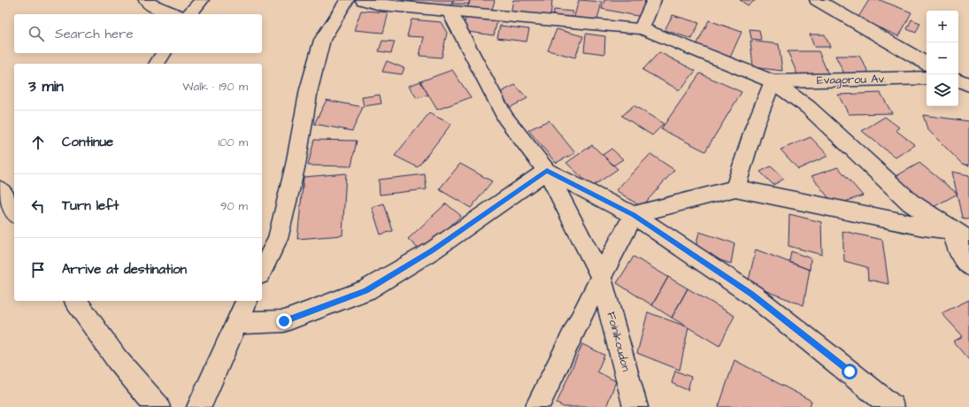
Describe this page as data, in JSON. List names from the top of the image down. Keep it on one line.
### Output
{"streets":{"street":["Evagorou Av.","Foinikoudon"]},"page":{"map_buttons":["+","−"],"search":"Search here","heading":["3 min","Walk · 190 m"],"list":[["Continue","100 m"],["Turn left","90 m"],"Arrive at destination"]}}
